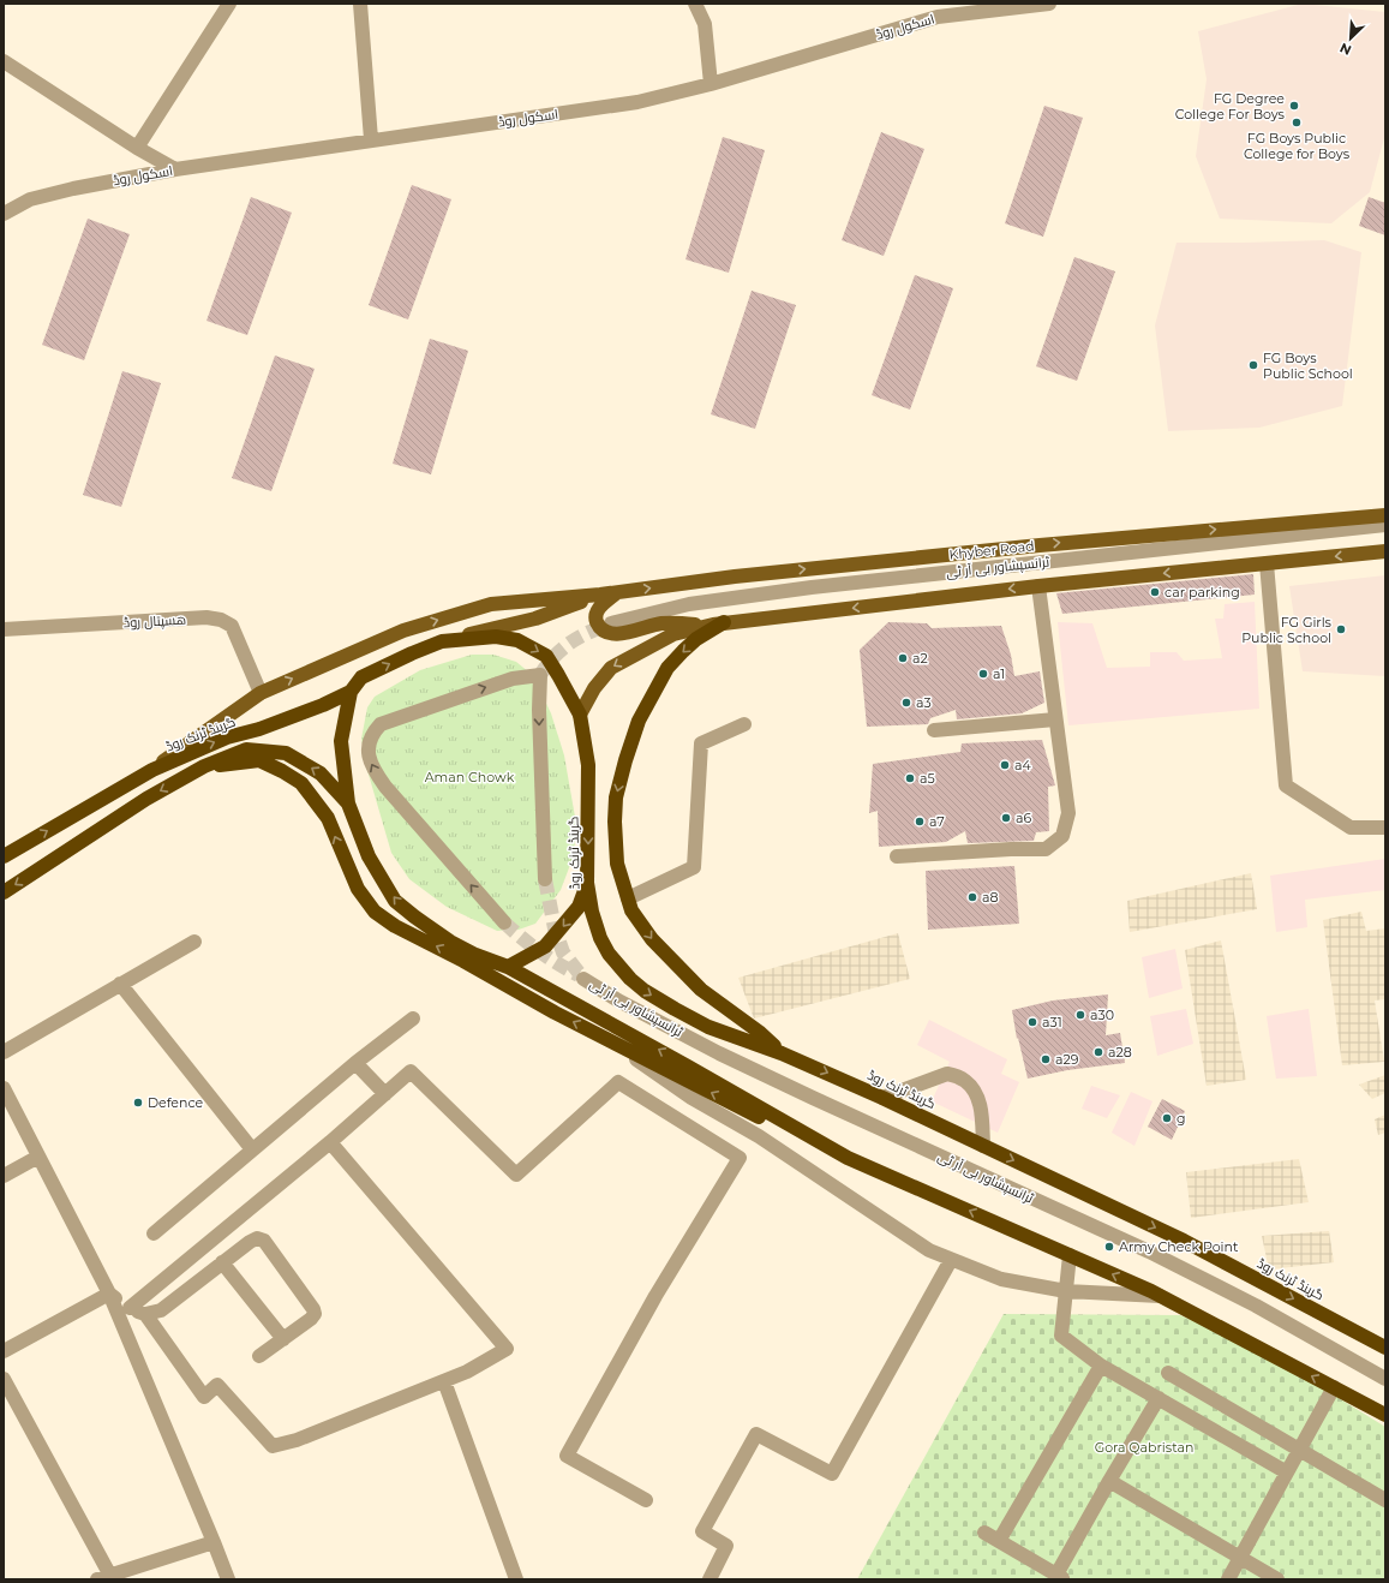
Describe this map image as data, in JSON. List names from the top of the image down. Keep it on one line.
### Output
{"streets":{"highway":["گرینڈ ٹرنک روڈ"],"main road":["Khyber Road"],"street":["اسکول روڈ","ٹرانسپشاور بی آر ٹی","ھسپتال روڈ"]},"parks":["Aman Chowk","Gora Qabristan"],"places":["FG Degree College For Boys","FG Boys Public College for Boys","FG Boys Public School","car parking","FG Girls Public School","a2","a1","a3","a4","a5","a6","a7","a8","a30","a31","a28","a29","Defence","g","Army Check Point"],"north":"bottom left"}
